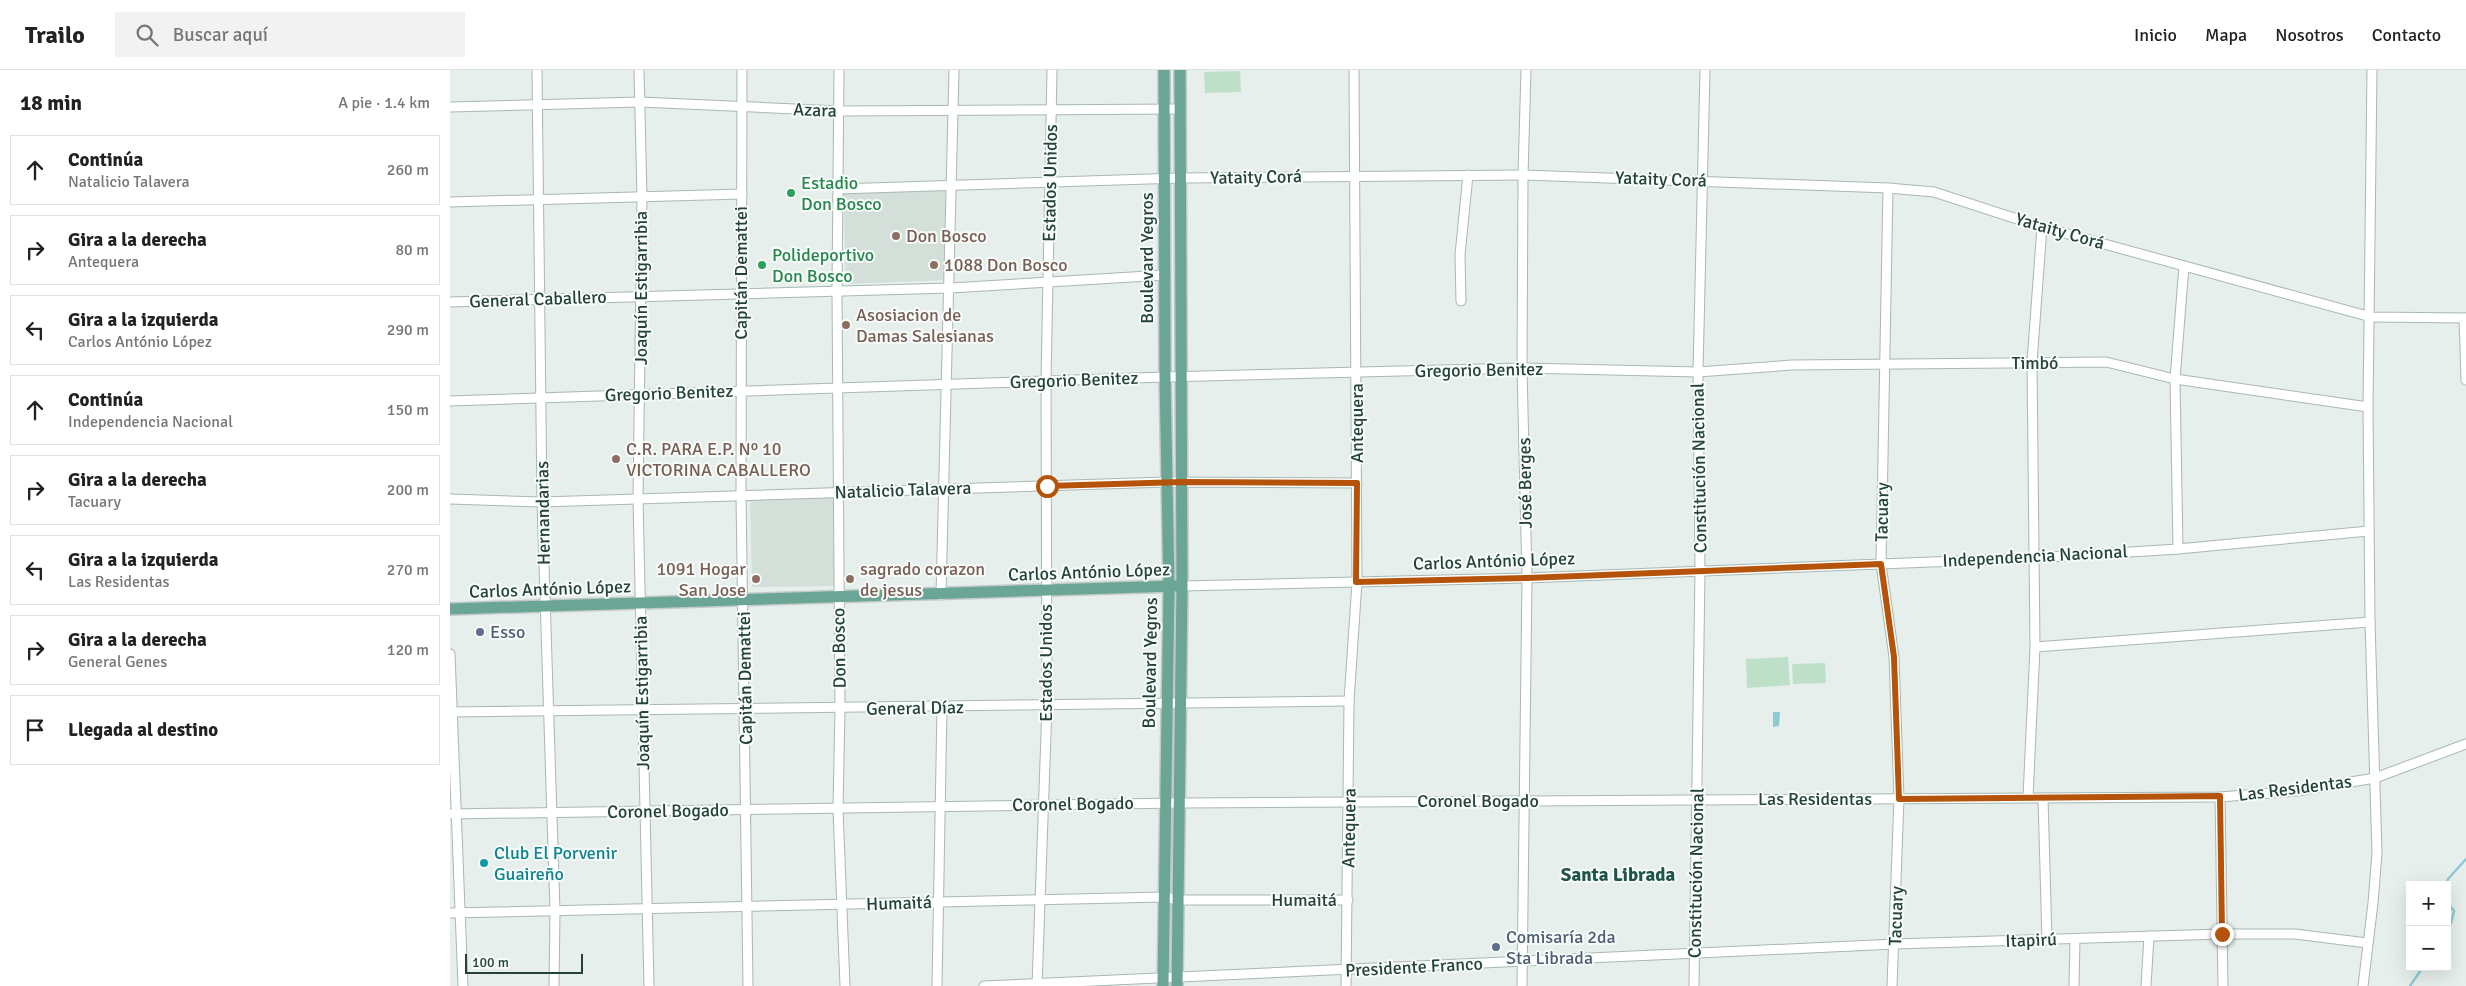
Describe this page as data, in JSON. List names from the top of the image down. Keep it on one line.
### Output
{"streets":{"main road":["Boulevard Yegros","Carlos António López"],"street":["Azara","Yataity Corá","Estados Unidos","Capitán Demattei","Joaquín Estigarribia","General Caballero","Timbó","Gregorio Benitez","Antequera","Constitución Nacional","José Berges","Natalicio Talavera","Tacuary","Hernandarias","Independencia Nacional","Don Bosco","General Díaz","Las Residentas","Coronel Bogado","Humaitá","Itapirú","Presidente Franco"]},"crossings":[["Azara","Estados Unidos"],["Azara","Boulevard Yegros"],["Azara","Capitán Demattei"],["Azara","Joaquín Estigarribia"],["Azara","Hernandarias"],["Azara","Don Bosco"],["Yataity Corá","Estados Unidos"],["Yataity Corá","Boulevard Yegros"],["Yataity Corá","Antequera"],["Yataity Corá","Constitución Nacional"],["Yataity Corá","José Berges"],["Yataity Corá","Tacuary"],["Yataity Corá","Don Bosco"],["Estados Unidos","General Caballero"],["Estados Unidos","Gregorio Benitez"],["Estados Unidos","Natalicio Talavera"],["Estados Unidos","Carlos António López"],["Estados Unidos","General Díaz"],["Estados Unidos","Coronel Bogado"],["Estados Unidos","Humaitá"],["Estados Unidos","Presidente Franco"],["Boulevard Yegros","General Caballero"],["Boulevard Yegros","Gregorio Benitez"],["Boulevard Yegros","Natalicio Talavera"],["Boulevard Yegros","Carlos António López"],["Boulevard Yegros","General Díaz"],["Boulevard Yegros","Coronel Bogado"],["Boulevard Yegros","Humaitá"],["Boulevard Yegros","Presidente Franco"],["Capitán Demattei","General Caballero"],["Capitán Demattei","Gregorio Benitez"],["Capitán Demattei","Natalicio Talavera"],["Capitán Demattei","Carlos António López"],["Capitán Demattei","General Díaz"],["Capitán Demattei","Coronel Bogado"],["Capitán Demattei","Humaitá"],["Joaquín Estigarribia","General Caballero"],["Joaquín Estigarribia","Gregorio Benitez"],["Joaquín Estigarribia","Natalicio Talavera"],["Joaquín Estigarribia","Carlos António López"],["Joaquín Estigarribia","General Díaz"],["Joaquín Estigarribia","Coronel Bogado"],["Joaquín Estigarribia","Humaitá"],["General Caballero","Hernandarias"],["General Caballero","Don Bosco"],["Timbó","Gregorio Benitez"],["Timbó","Constitución Nacional"],["Timbó","Tacuary"],["Gregorio Benitez","Antequera"],["Gregorio Benitez","Constitución Nacional"],["Gregorio Benitez","José Berges"],["Gregorio Benitez","Hernandarias"],["Gregorio Benitez","Don Bosco"],["Antequera","Natalicio Talavera"],["Antequera","Carlos António López"],["Antequera","General Díaz"],["Antequera","Coronel Bogado"],["Antequera","Humaitá"],["Antequera","Presidente Franco"],["Constitución Nacional","Independencia Nacional"],["Constitución Nacional","Carlos António López"],["Constitución Nacional","Las Residentas"],["Constitución Nacional","Coronel Bogado"],["Constitución Nacional","Itapirú"],["Constitución Nacional","Presidente Franco"],["José Berges","Carlos António López"],["José Berges","Coronel Bogado"],["José Berges","Presidente Franco"],["Natalicio Talavera","Hernandarias"],["Natalicio Talavera","Don Bosco"],["Tacuary","Independencia Nacional"],["Tacuary","Las Residentas"],["Tacuary","Itapirú"],["Hernandarias","Carlos António López"],["Hernandarias","General Díaz"],["Hernandarias","Coronel Bogado"],["Hernandarias","Humaitá"],["Independencia Nacional","Carlos António López"],["Carlos António López","Don Bosco"],["Don Bosco","General Díaz"],["Don Bosco","Coronel Bogado"],["Don Bosco","Humaitá"],["Las Residentas","Coronel Bogado"],["Itapirú","Presidente Franco"]],"districts":["Santa Librada"],"places":["Estadio Don Bosco","Don Bosco","Polideportivo Don Bosco","1088 Don Bosco","Asosiacion de Damas Salesianas","C.R. PARA E.P. Nº 10 VICTORINA CABALLERO","1091 Hogar San Jose","sagrado corazon de jesus","Esso","Club El Porvenir Guaireño","Comisaría 2da Sta Librada"],"scale_bar":"100 m","page":{"header":"Trailo","search":"Buscar aquí","nav":["Inicio","Mapa","Nosotros","Contacto"],"heading":["18 min","A pie · 1.4 km"],"list":[["Continúa","Natalicio Talavera","260 m"],["Gira a la derecha","Antequera","80 m"],["Gira a la izquierda","Carlos António López","290 m"],["Continúa","Independencia Nacional","150 m"],["Gira a la derecha","Tacuary","200 m"],["Gira a la izquierda","Las Residentas","270 m"],["Gira a la derecha","General Genes","120 m"],"Llegada al destino"],"map_buttons":["+","−"],"scale":"100 m"}}
